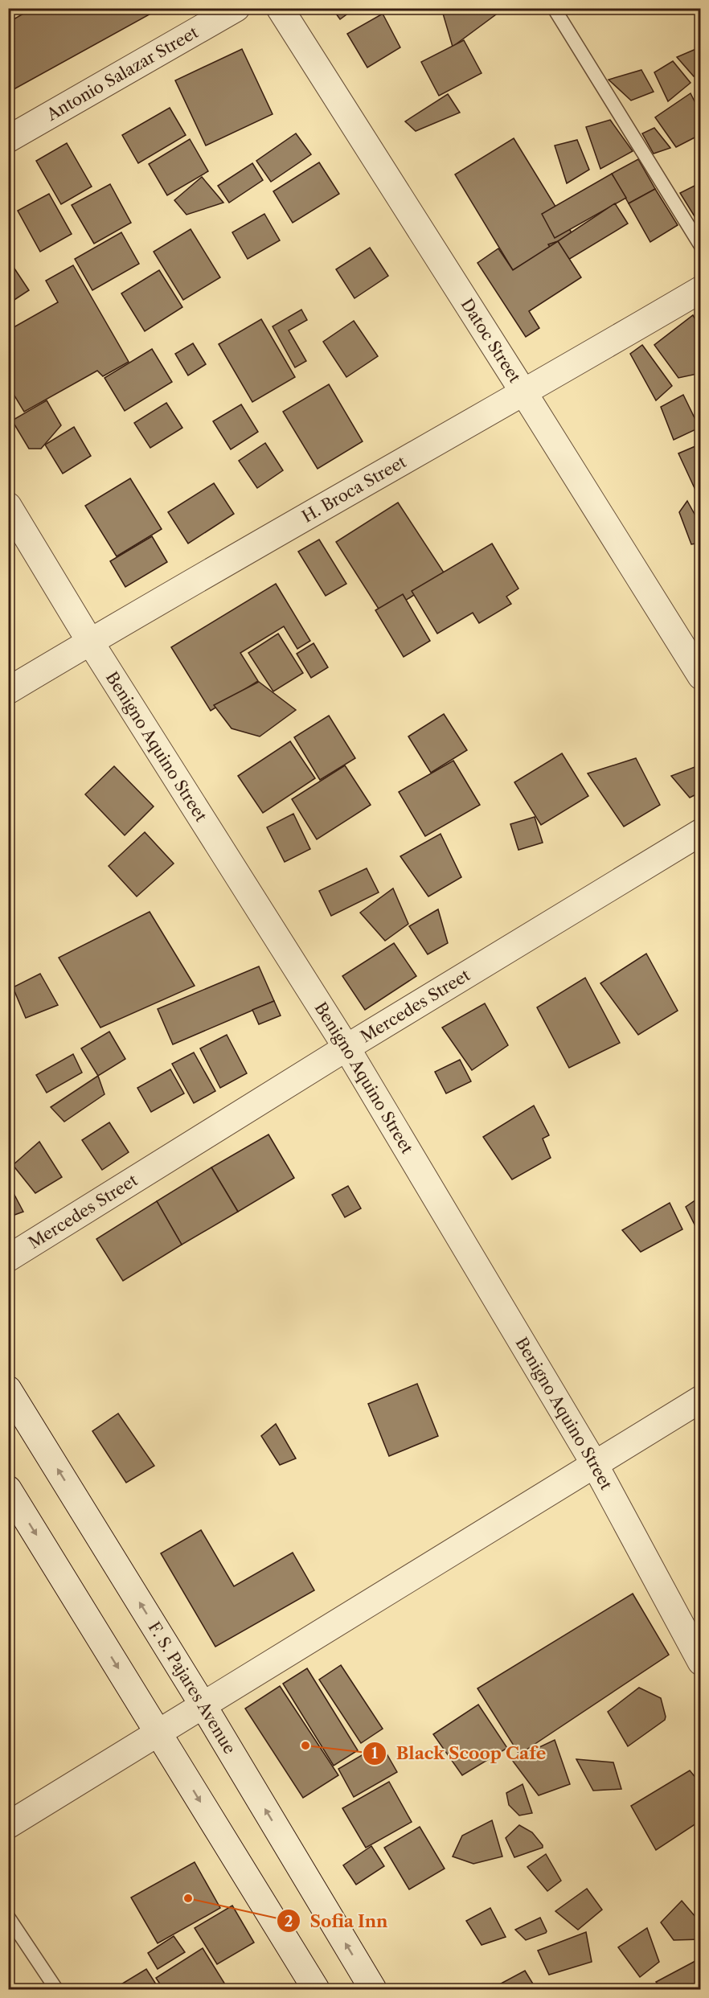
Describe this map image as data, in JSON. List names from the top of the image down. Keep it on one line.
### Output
{"streets":{"street":["Antonio Salazar Street","Datoc Street","H. Broca Street","Benigno Aquino Street","Mercedes Street","F. S. Pajares Avenue"]},"crossings":[["Datoc Street","H. Broca Street"],["H. Broca Street","Benigno Aquino Street"],["Benigno Aquino Street","Mercedes Street"]],"places":["Black Scoop Cafe","Sofia Inn"]}
